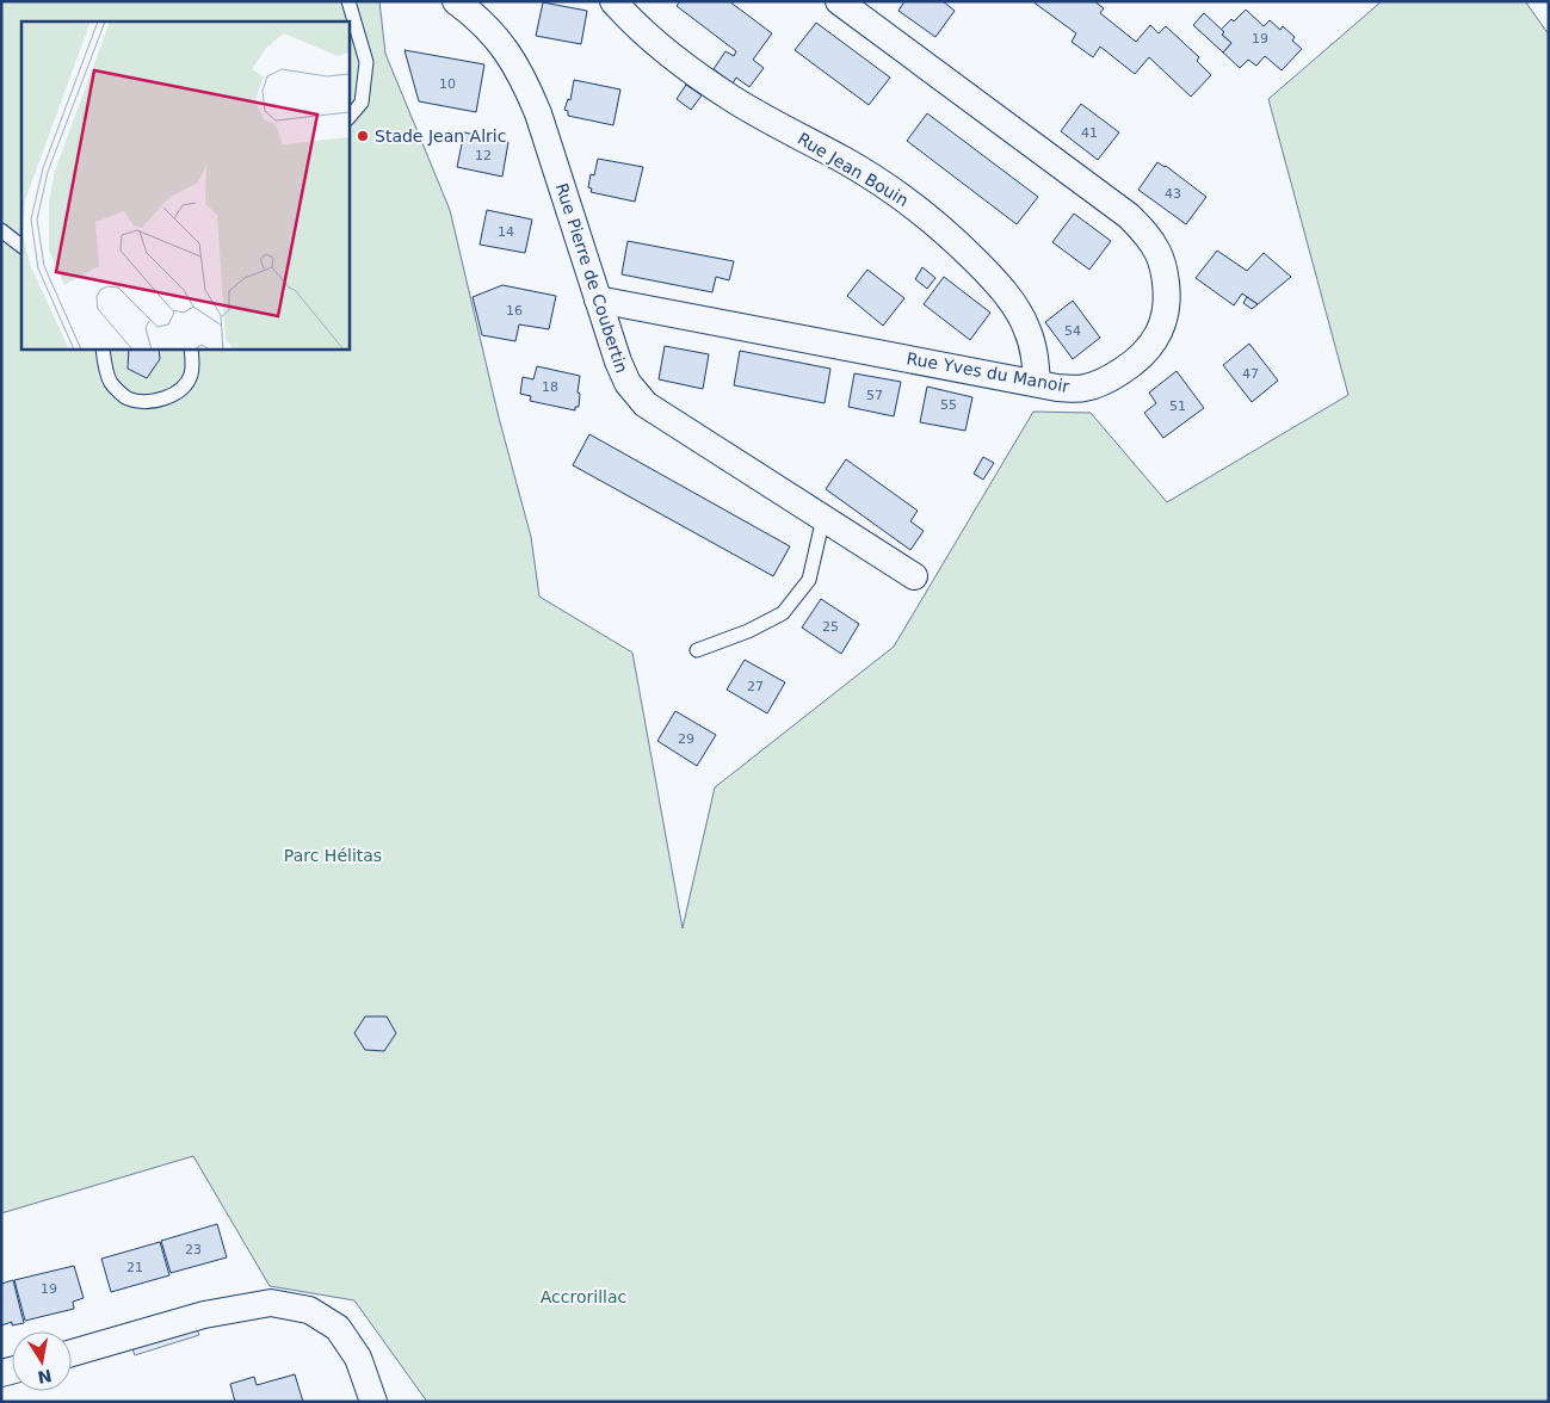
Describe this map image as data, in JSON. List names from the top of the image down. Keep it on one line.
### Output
{"streets":{"street":["Rue Jean Bouin","Rue Pierre de Coubertin","Rue Yves du Manoir"]},"crossings":[["Rue Jean Bouin","Rue Yves du Manoir"],["Rue Pierre de Coubertin","Rue Yves du Manoir"]],"parks":["Parc Hélitas","Accrorillac"],"places":["Stade Jean Alric"],"house_numbers":["19","10","41","12","43","14","16","54","47","18","57","55","51","25","27","29","23","21","19"],"north":"bottom"}
